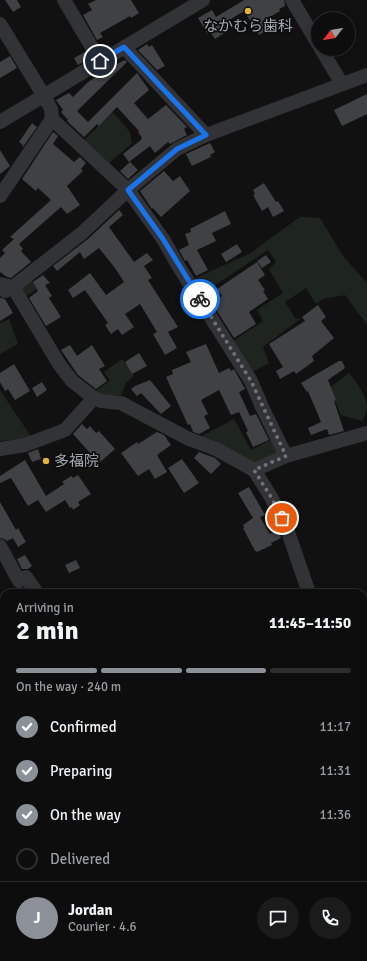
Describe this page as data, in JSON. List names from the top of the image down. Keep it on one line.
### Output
{"places":["なかむら歯科","多福院"],"north":"bottom left","page":{"heading":["2 min","Arriving in","11:45–11:50"],"panel":["Jordan","Courier · 4.6"],"bar":"On the way · 240 m","list":[["Confirmed","11:17"],["Preparing","11:31"],["On the way","11:36"],"Delivered"],"round":"J"}}
